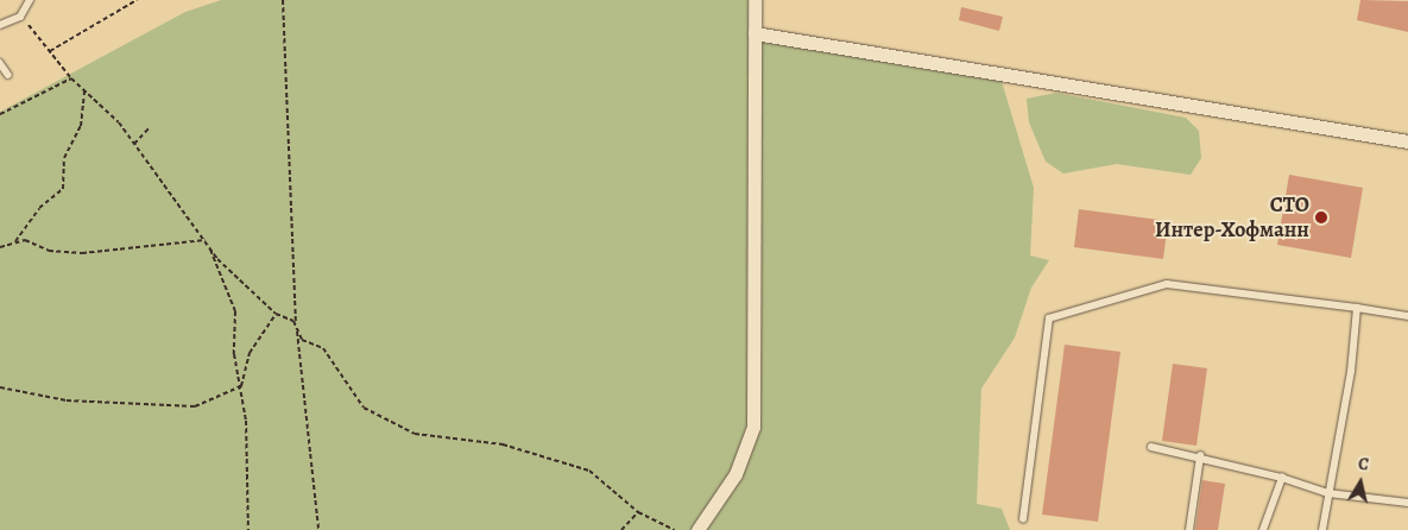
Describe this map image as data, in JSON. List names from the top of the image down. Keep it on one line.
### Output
{"places":["СТО Интер-Хофманн"],"north":"top"}
